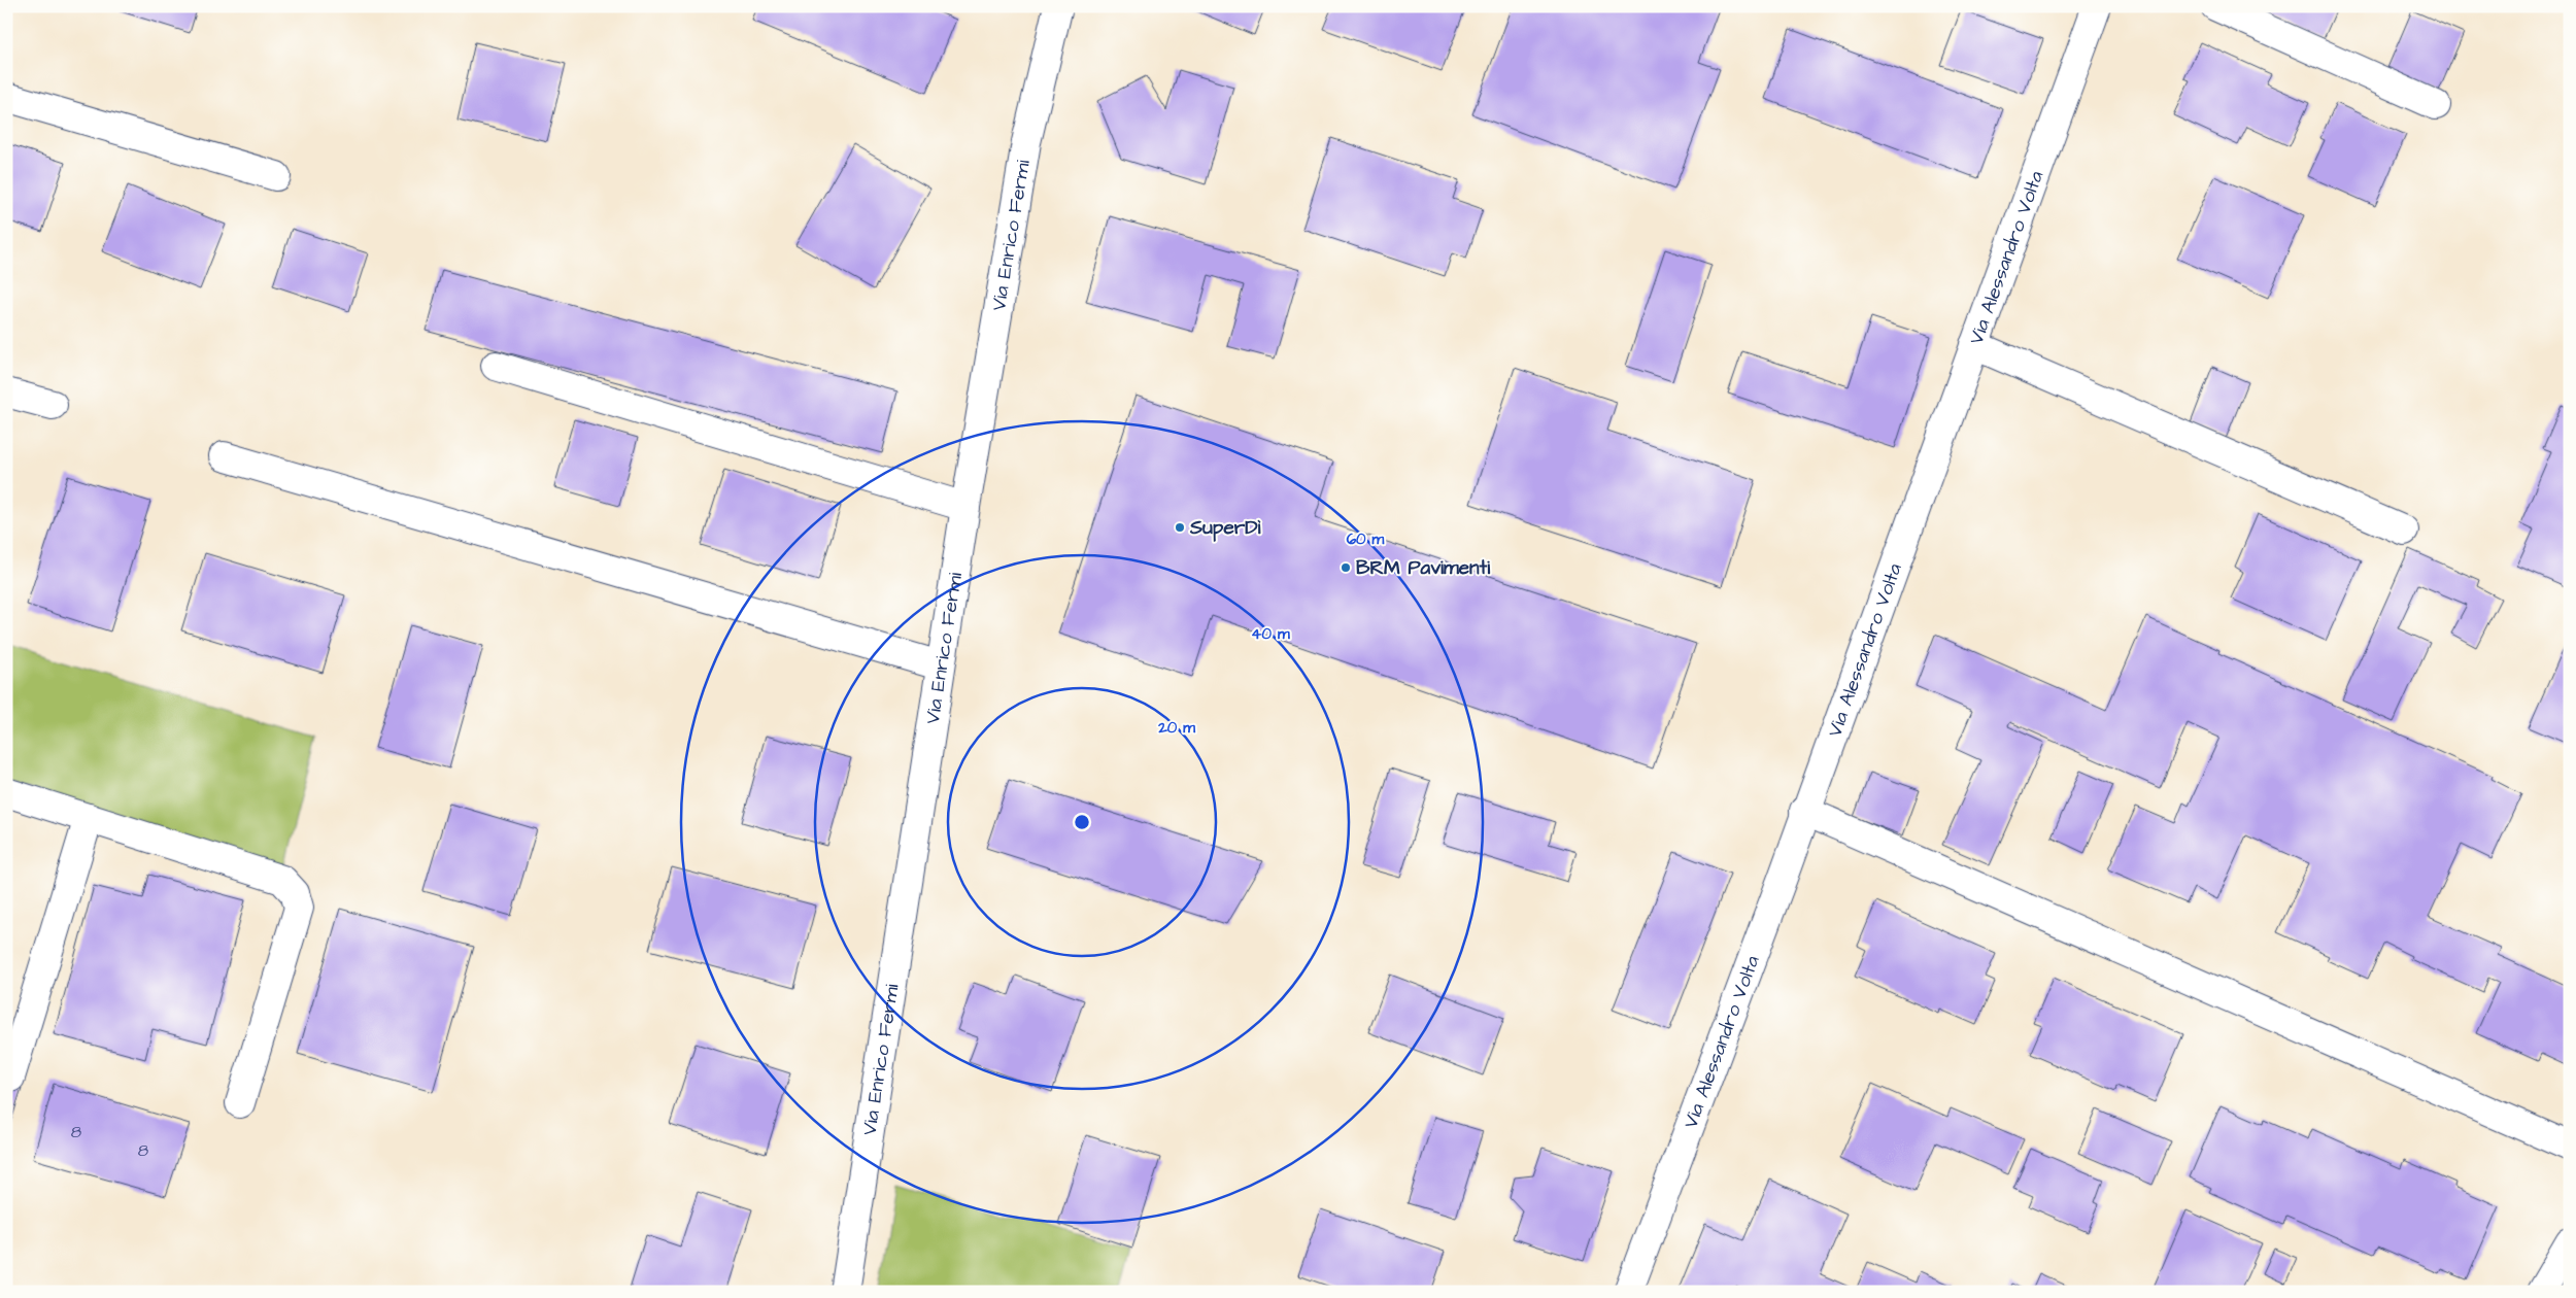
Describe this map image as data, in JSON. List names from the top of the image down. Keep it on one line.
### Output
{"streets":{"street":["Via Enrico Fermi","Via Alessandro Volta"]},"places":["SuperDì","BRM Pavimenti"],"house_numbers":["8","8"],"rings":["60 m","40 m","20 m"]}
